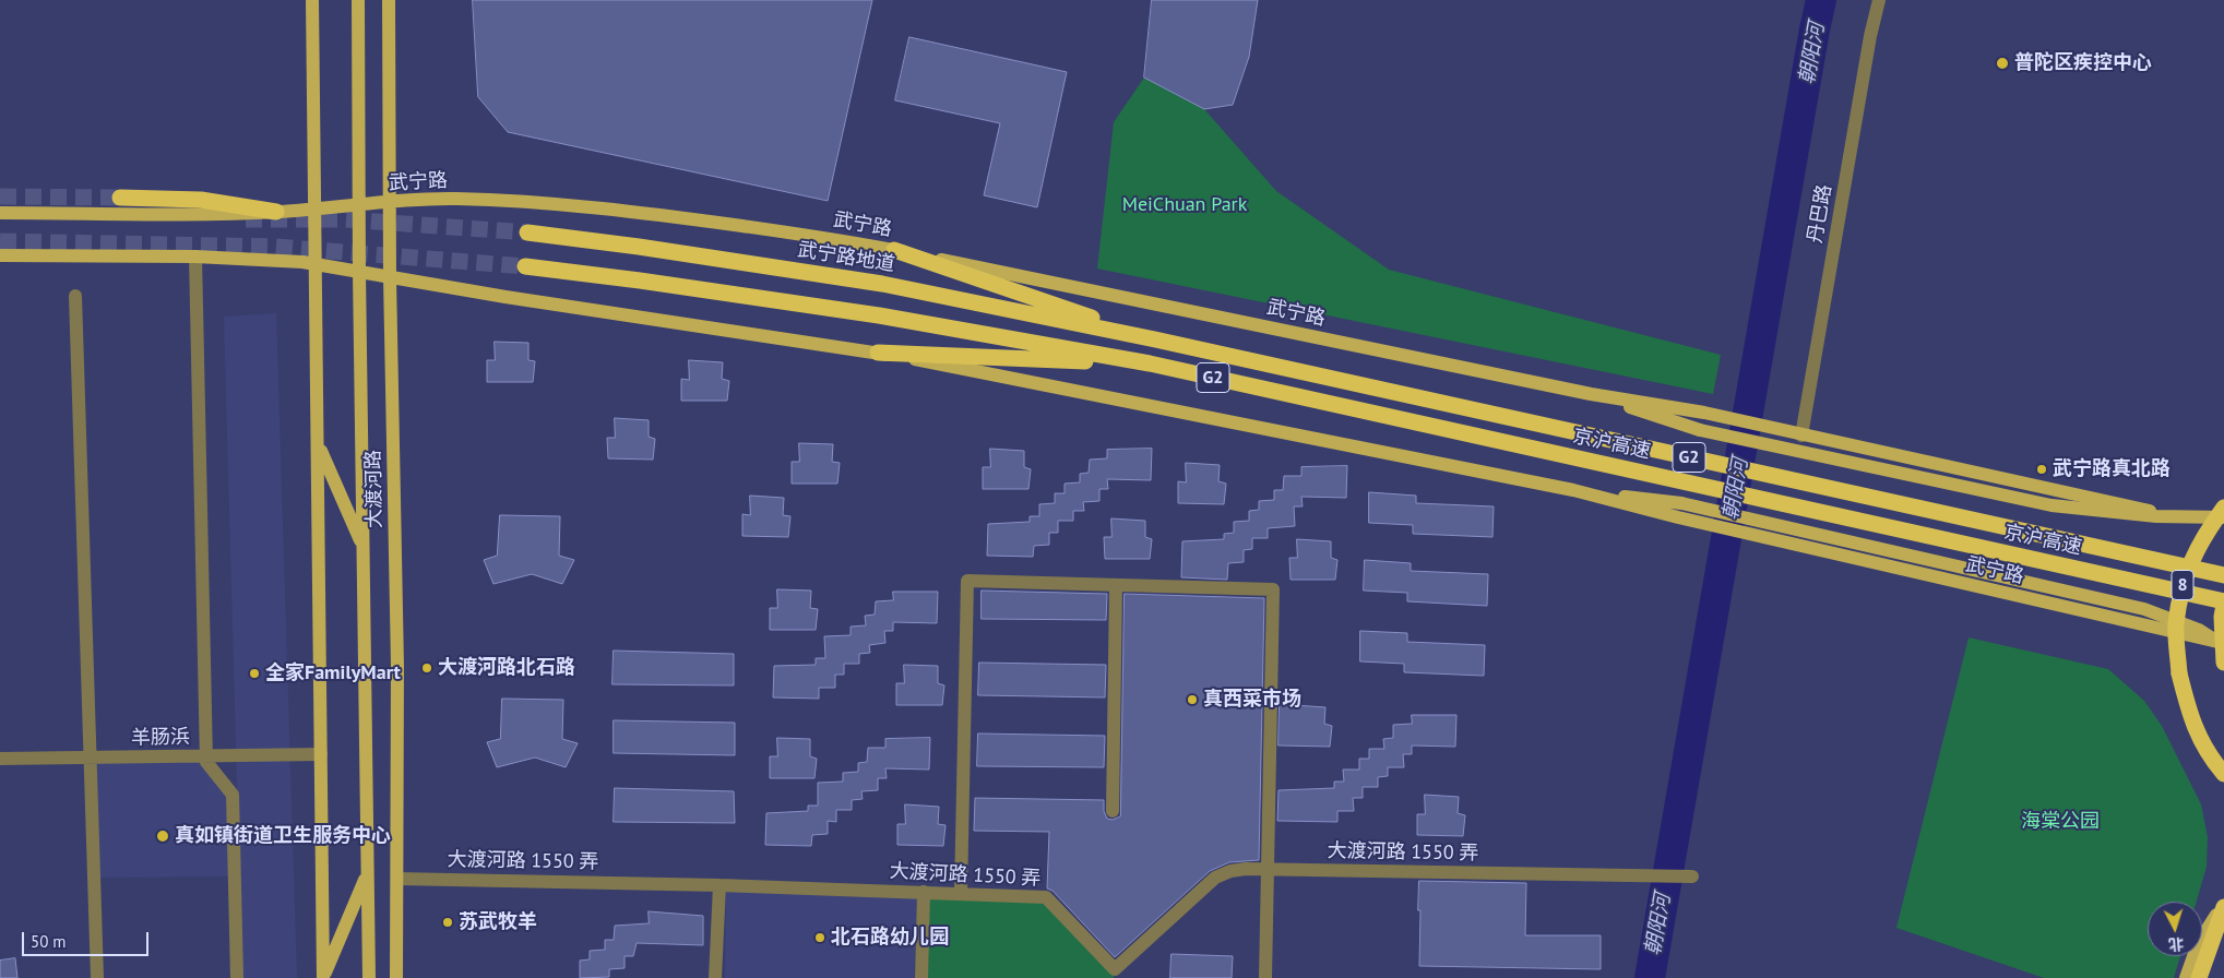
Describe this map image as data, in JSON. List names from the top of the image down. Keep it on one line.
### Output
{"streets":{"highway":["武宁路地道","G2","京沪高速","8"],"main road":["武宁路","大渡河路"],"street":["丹巴路","羊肠浜","大渡河路 1550 弄"]},"crossings":[["武宁路","丹巴路"],["武宁路","大渡河路"],["武宁路地道","京沪高速"],["大渡河路","大渡河路 1550 弄"]],"water":["朝阳河"],"parks":["MeiChuan Park","海棠公园"],"places":["普陀区疾控中心","武宁路真北路","大渡河路北石路","全家FamilyMart","真西菜市场","真如镇街道卫生服务中心","苏武牧羊","北石路幼儿园"],"scale_bar":"50 m","north":"bottom"}
